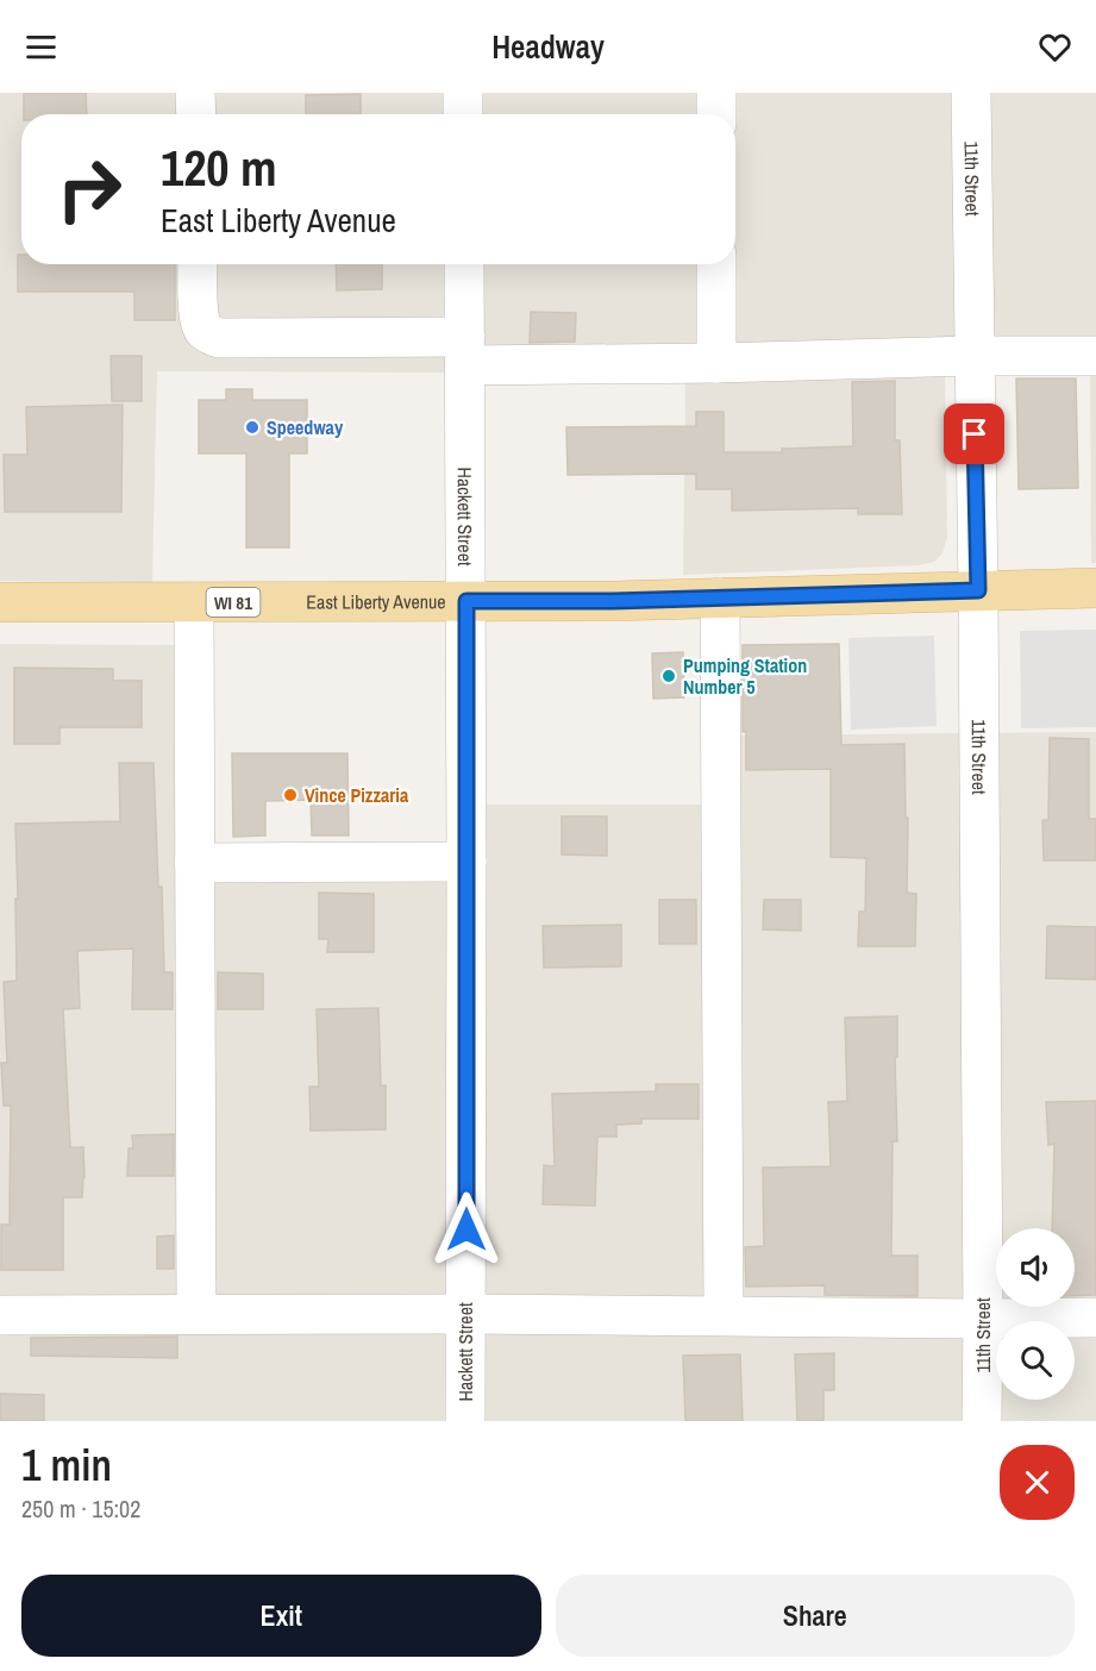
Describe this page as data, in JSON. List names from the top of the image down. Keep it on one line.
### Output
{"streets":{"main road":["WI 81","East Liberty Avenue"],"street":["11th Street","Hackett Street"]},"crossings":[["11th Street","East Liberty Avenue"],["Hackett Street","East Liberty Avenue"]],"places":["Speedway","Pumping Station Number 5","Vince Pizzaria"],"page":{"header":"Headway","turn":["120 m","East Liberty Avenue"],"heading":["1 min","250 m · 15:02"],"buttons":["Exit","Share"]}}
